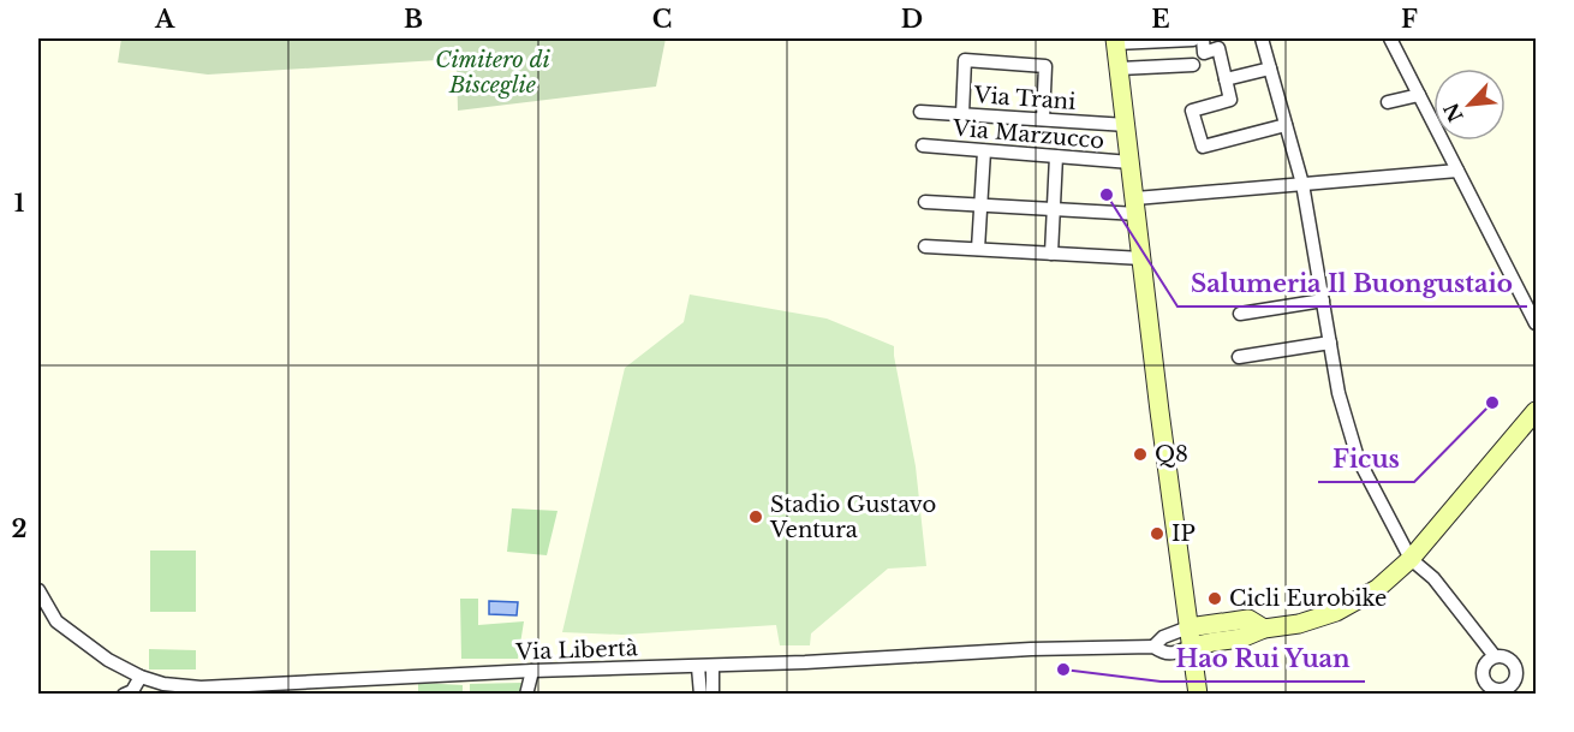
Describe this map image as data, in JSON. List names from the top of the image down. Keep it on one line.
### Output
{"streets":{"street":["Via Trani","Via Marzucco","Via Libertà"]},"parks":["Cimitero di Bisceglie"],"places":["Salumeria Il Buongustaio","Ficus","Q8","Stadio Gustavo Ventura","IP","Cicli Eurobike","Hao Rui Yuan"],"north":"bottom left","grid":{"columns":["A","B","C","D","E","F"],"rows":["1","2"]}}
